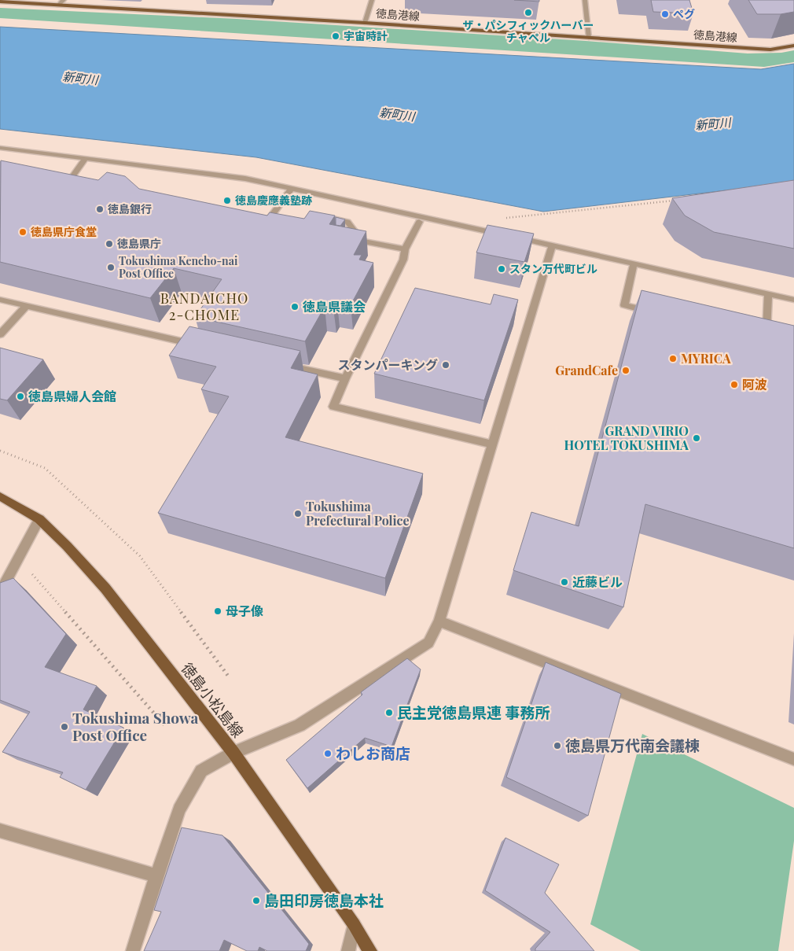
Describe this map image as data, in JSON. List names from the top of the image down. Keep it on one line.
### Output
{"streets":{"main road":["徳島港線","徳島小松島線"]},"districts":["BANDAICHO 2-CHOME"],"water":["新町川"],"places":["ザ・パシフィックハーバー チャペル","ペグ","宇宙時計","徳島慶應義塾跡","徳島銀行","徳島県庁食堂","徳島県庁","Tokushima Kencho-nai Post Office","スタン万代町ビル","徳島県議会","MYRICA","スタンパーキング","GrandCafe","阿波","徳島県婦人会館","GRAND VIRIO HOTEL TOKUSHIMA","Tokushima Prefectural Police","近藤ビル","母子像","民主党徳島県連 事務所","Tokushima Showa Post Office","徳島県万代南会議棟","わしお商店","島田印房徳島本社"]}
